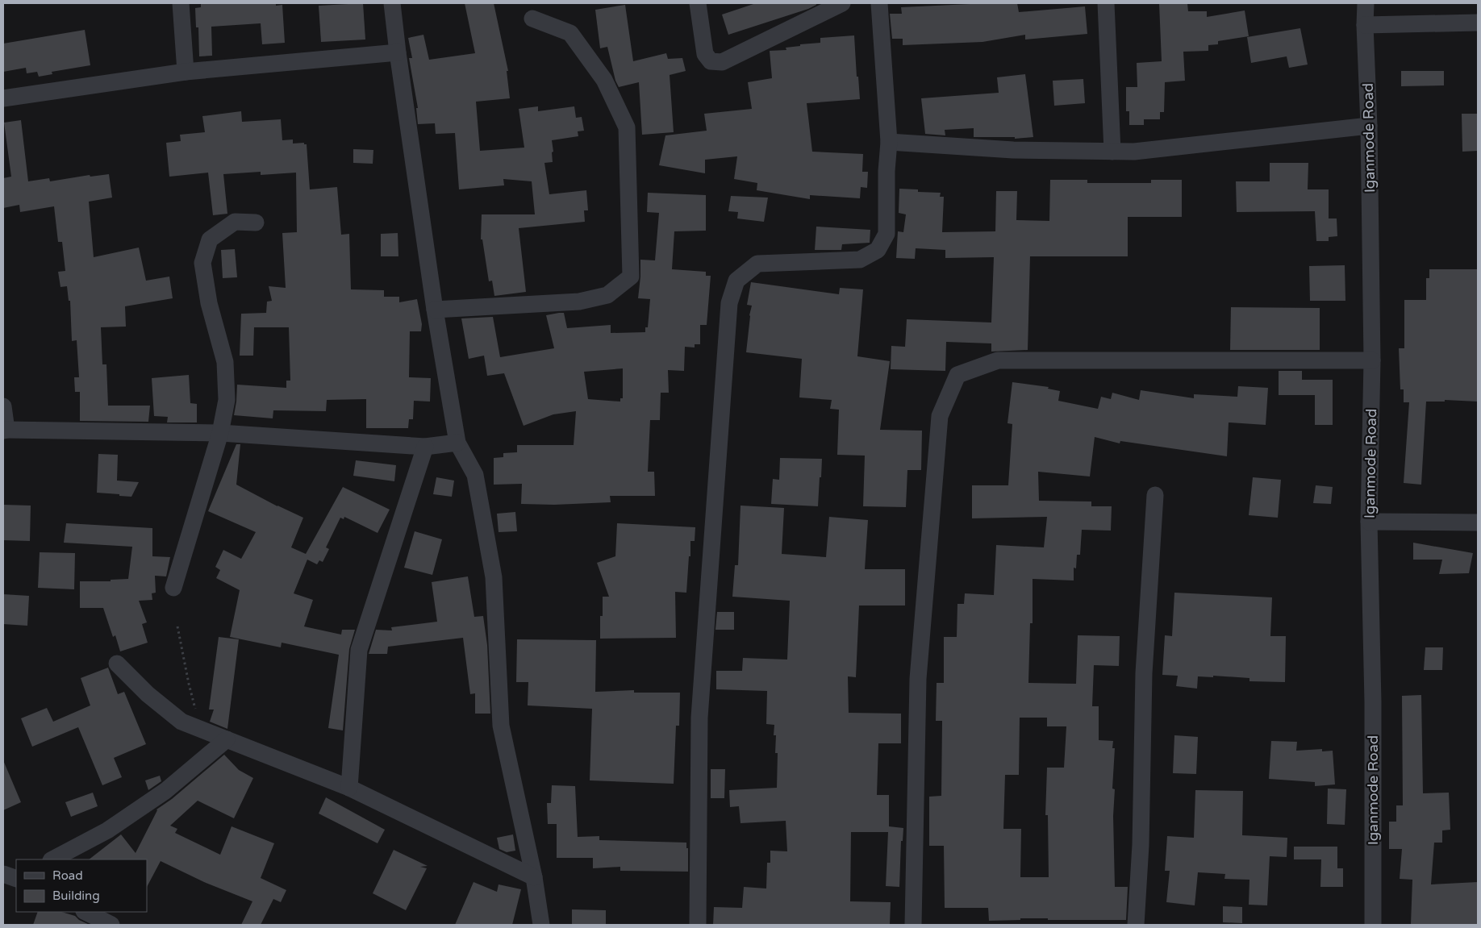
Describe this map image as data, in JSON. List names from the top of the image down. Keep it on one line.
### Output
{"streets":{"street":["Iganmode Road"]},"legend":["Road","Building"]}
